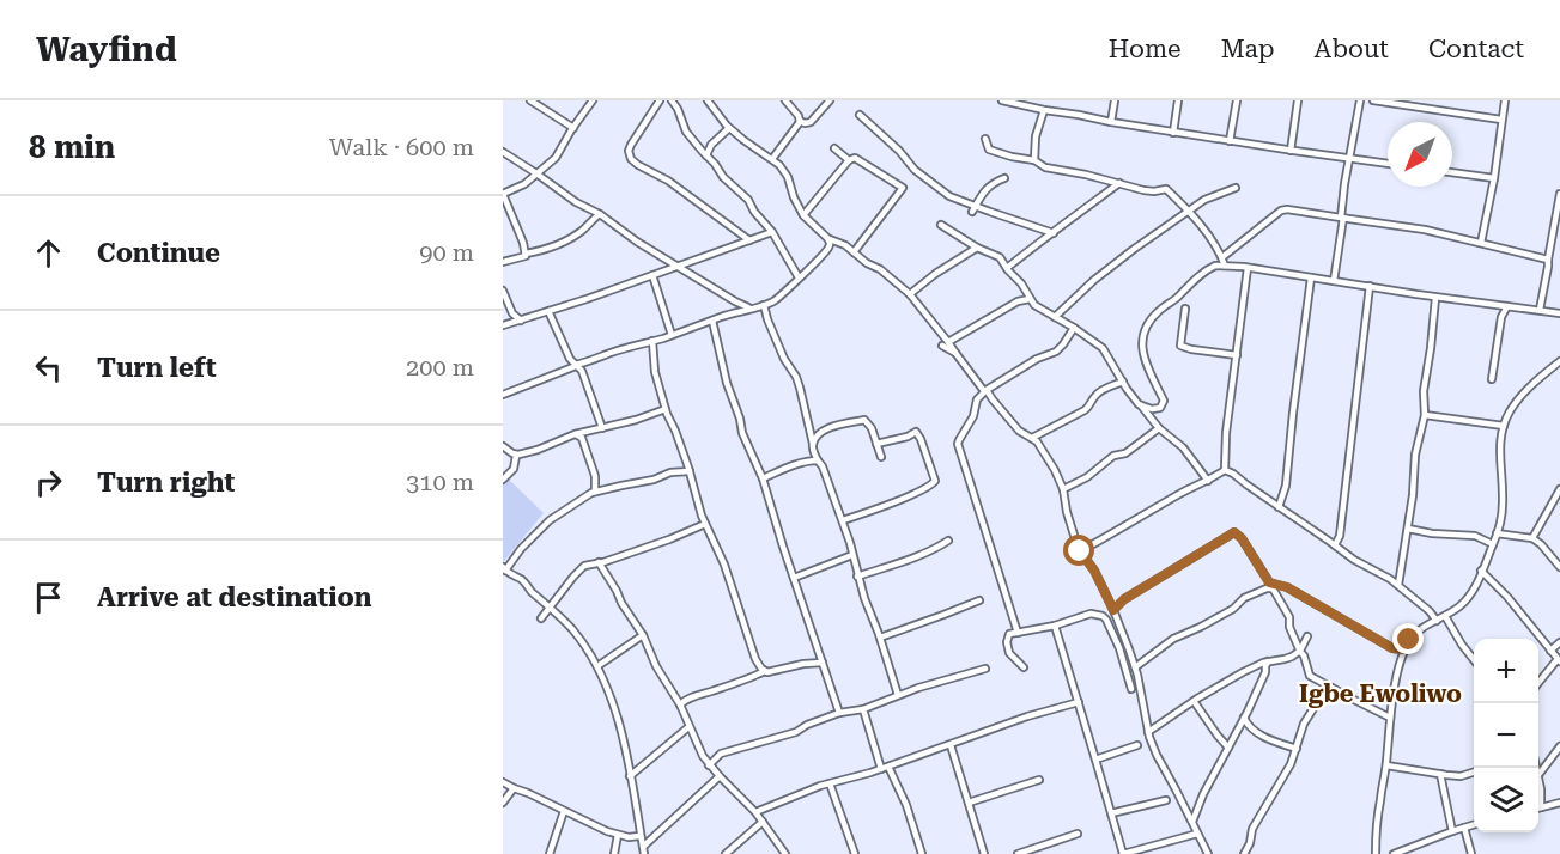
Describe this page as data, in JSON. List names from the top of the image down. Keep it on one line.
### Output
{"districts":["Igbe Ewoliwo"],"north":"bottom left","page":{"header":"Wayfind","nav":["Home","Map","About","Contact"],"heading":["8 min","Walk · 600 m"],"list":[["Continue","90 m"],["Turn left","200 m"],["Turn right","310 m"],"Arrive at destination"],"map_buttons":["+","−"]}}
